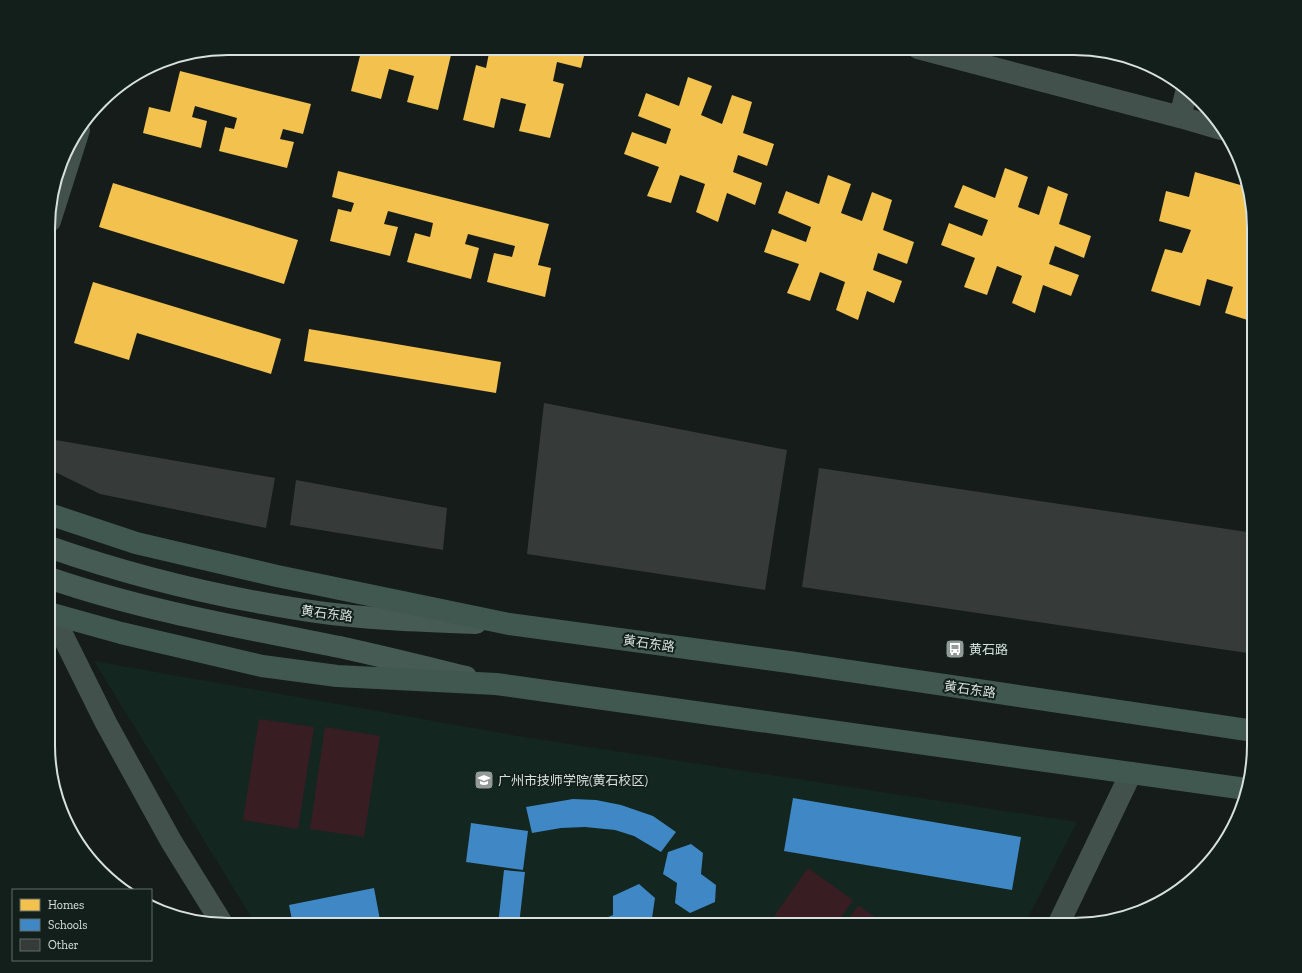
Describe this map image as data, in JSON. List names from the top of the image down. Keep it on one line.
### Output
{"streets":{"highway":["黄石东路"]},"places":{"bus stop":["黄石路"],"school or university":["广州市技师学院(黄石校区)"]},"legend":["Homes","Schools","Other"]}
